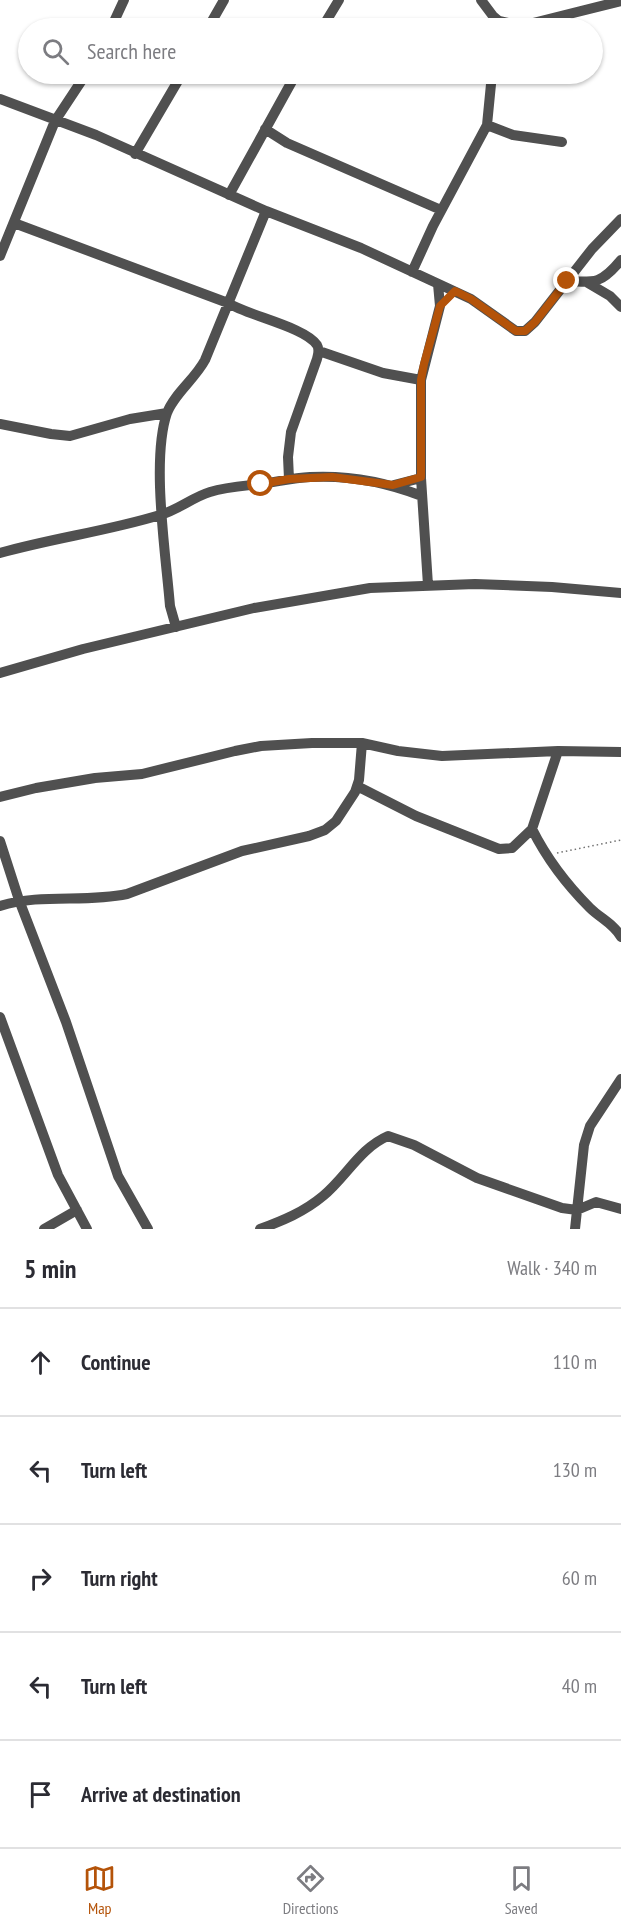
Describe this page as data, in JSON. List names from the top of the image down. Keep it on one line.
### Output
{"page":{"search":"Search here","heading":["5 min","Walk · 340 m"],"list":[["Continue","110 m"],["Turn left","130 m"],["Turn right","60 m"],["Turn left","40 m"],"Arrive at destination"],"nav":["Map","Directions","Saved"]}}
